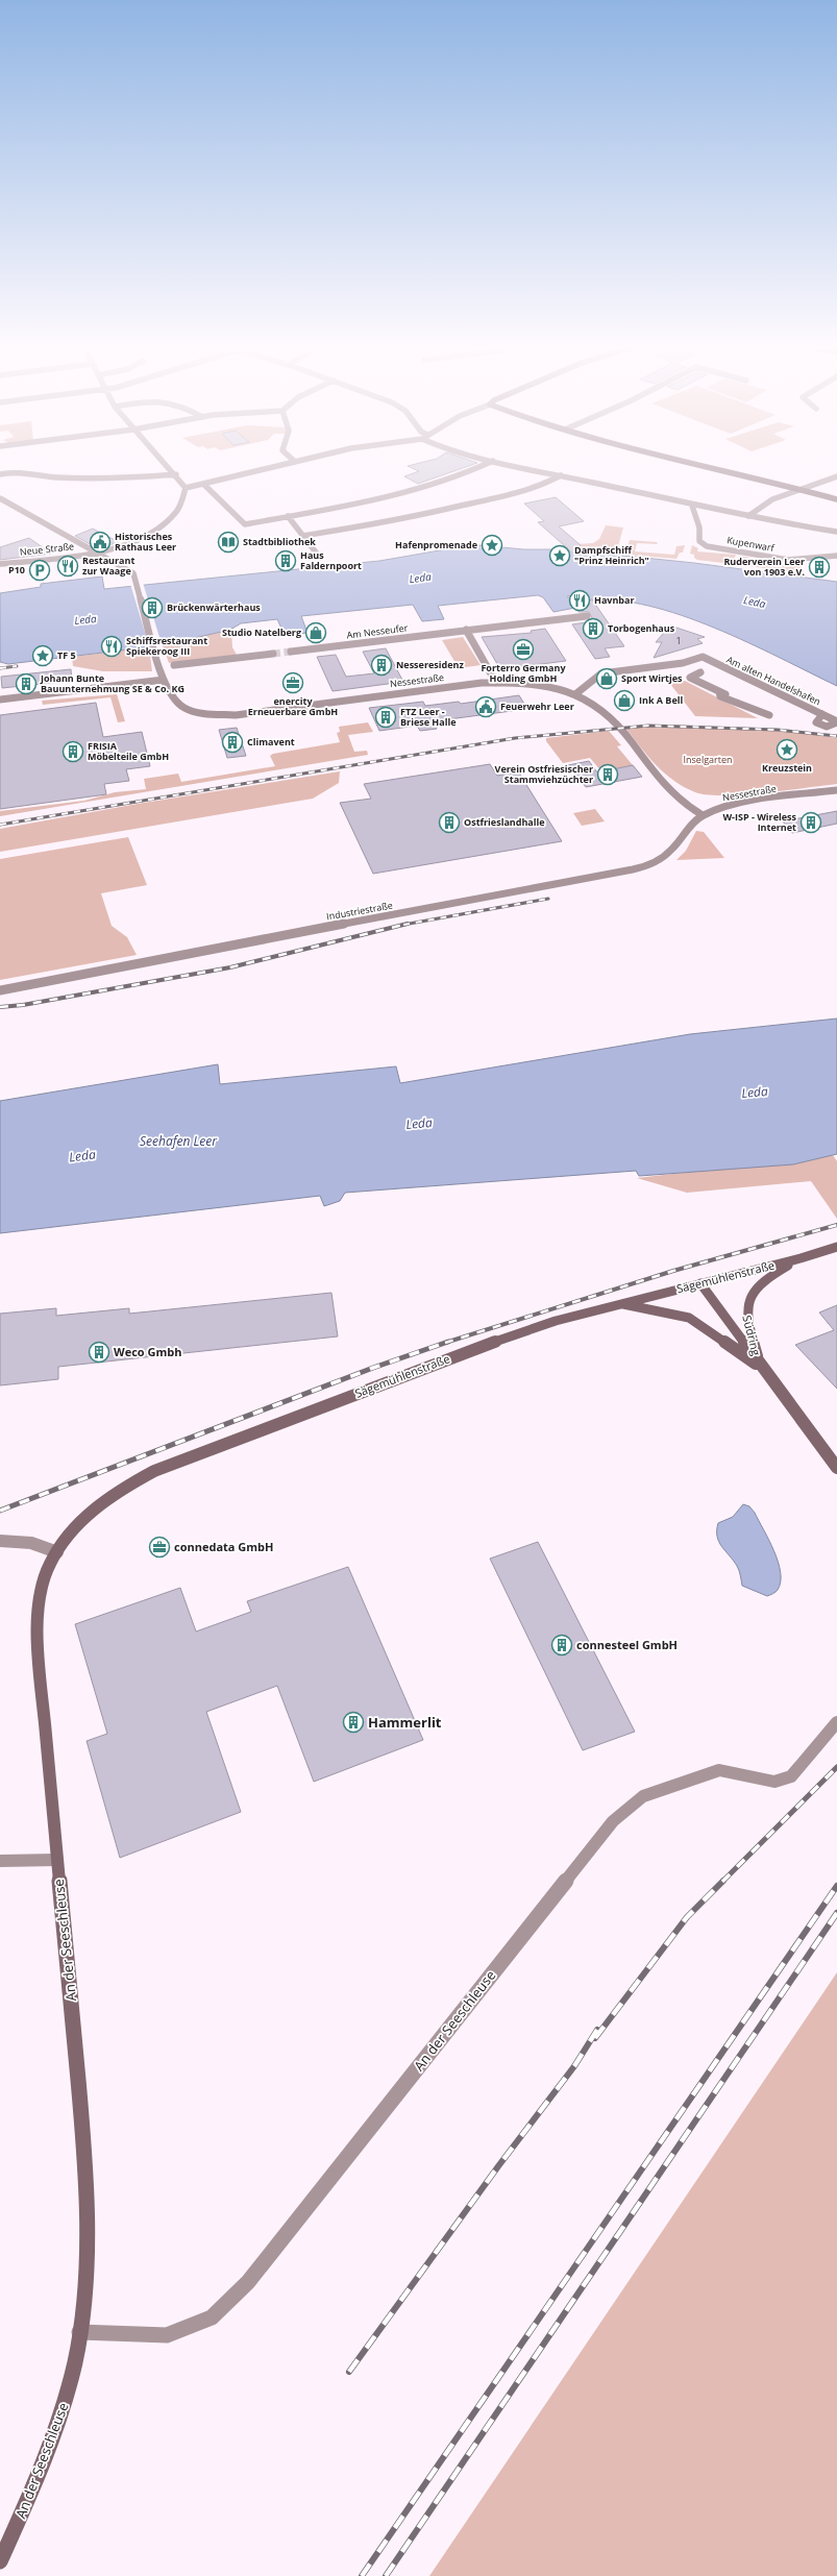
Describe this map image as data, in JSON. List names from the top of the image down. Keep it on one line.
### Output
{"streets":{"main road":["Sägemühlenstraße","Südring","An der Seeschleuse"],"street":["Kupenwarf","Neue Straße","Am Nesseufer","Nessestraße","Am alten Handelshafen","Industriestraße"]},"crossings":[["Neue Straße","Nessestraße"],["Nessestraße","Am alten Handelshafen"],["Nessestraße","Industriestraße"],["Sägemühlenstraße","Südring"],["Sägemühlenstraße","An der Seeschleuse"]],"water":["Leda","Seehafen Leer"],"parks":["Inselgarten"],"places":{"public building":["Historisches Rathaus Leer","Feuerwehr Leer"],"library":["Stadtbibliothek"],"place":["Hafenpromenade","Dampfschiff \"Prinz Heinrich\"","TF 5","Kreuzstein"],"building":["Haus Faldernpoort","Ruderverein Leer von 1903 e.V.","Brückenwärterhaus","Torbogenhaus","Nesseresidenz","Johann Bunte Bauunternehmung SE & Co. KG","FTZ Leer - Briese Halle","Climavent","FRISIA Möbelteile GmbH","Verein Ostfriesischer Stammviehzüchter","Ostfrieslandhalle","W-ISP - Wireless Internet","Weco Gmbh","connesteel GmbH","Hammerlit"],"restaurant":["Restaurant zur Waage","Havnbar","Schiffsrestaurant Spiekeroog III"],"parking":["P10"],"shop":["Studio Natelberg","Sport Wirtjes","Ink A Bell"],"office":["Forterro Germany Holding GmbH","enercity Erneuerbare GmbH","connedata GmbH"]},"house_numbers":["1"]}
